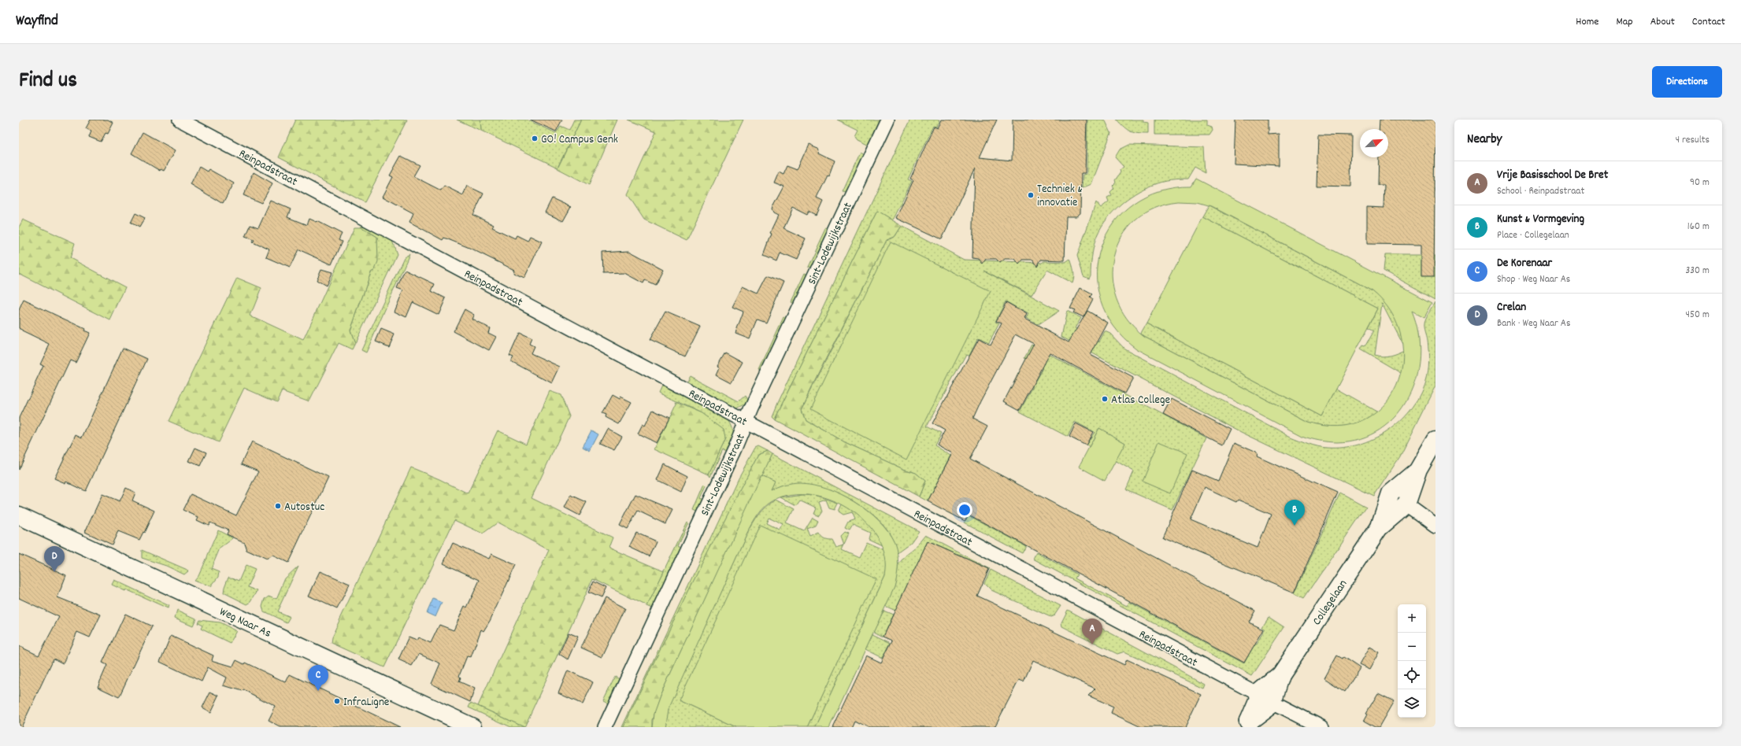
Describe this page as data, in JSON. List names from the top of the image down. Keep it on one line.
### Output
{"streets":{"main road":["Collegelaan","Weg Naar As"],"street":["Reinpadstraat","Sint-Lodewijkstraat"]},"crossings":[["Reinpadstraat","Sint-Lodewijkstraat"],["Reinpadstraat","Collegelaan"]],"places":["GO! Campus Genk","Techniek & innovatie","Atlas College","Autostuc","InfraLigne"],"north":"top right","page":{"header":"Wayfind","nav":["Home","Map","About","Contact"],"title":"Find us","buttons":"Directions","heading":["Nearby","4 results"],"list":[{"mark":"A","name":"Vrije Basisschool De Bret","note":"School · Reinpadstraat","value":"90 m"},{"mark":"B","name":"Kunst & Vormgeving","note":"Place · Collegelaan","value":"160 m"},{"mark":"C","name":"De Korenaar","note":"Shop · Weg Naar As","value":"330 m"},{"mark":"D","name":"Crelan","note":"Bank · Weg Naar As","value":"450 m"}],"pins":["B","D","A","C"],"map_buttons":["+","−"]}}
